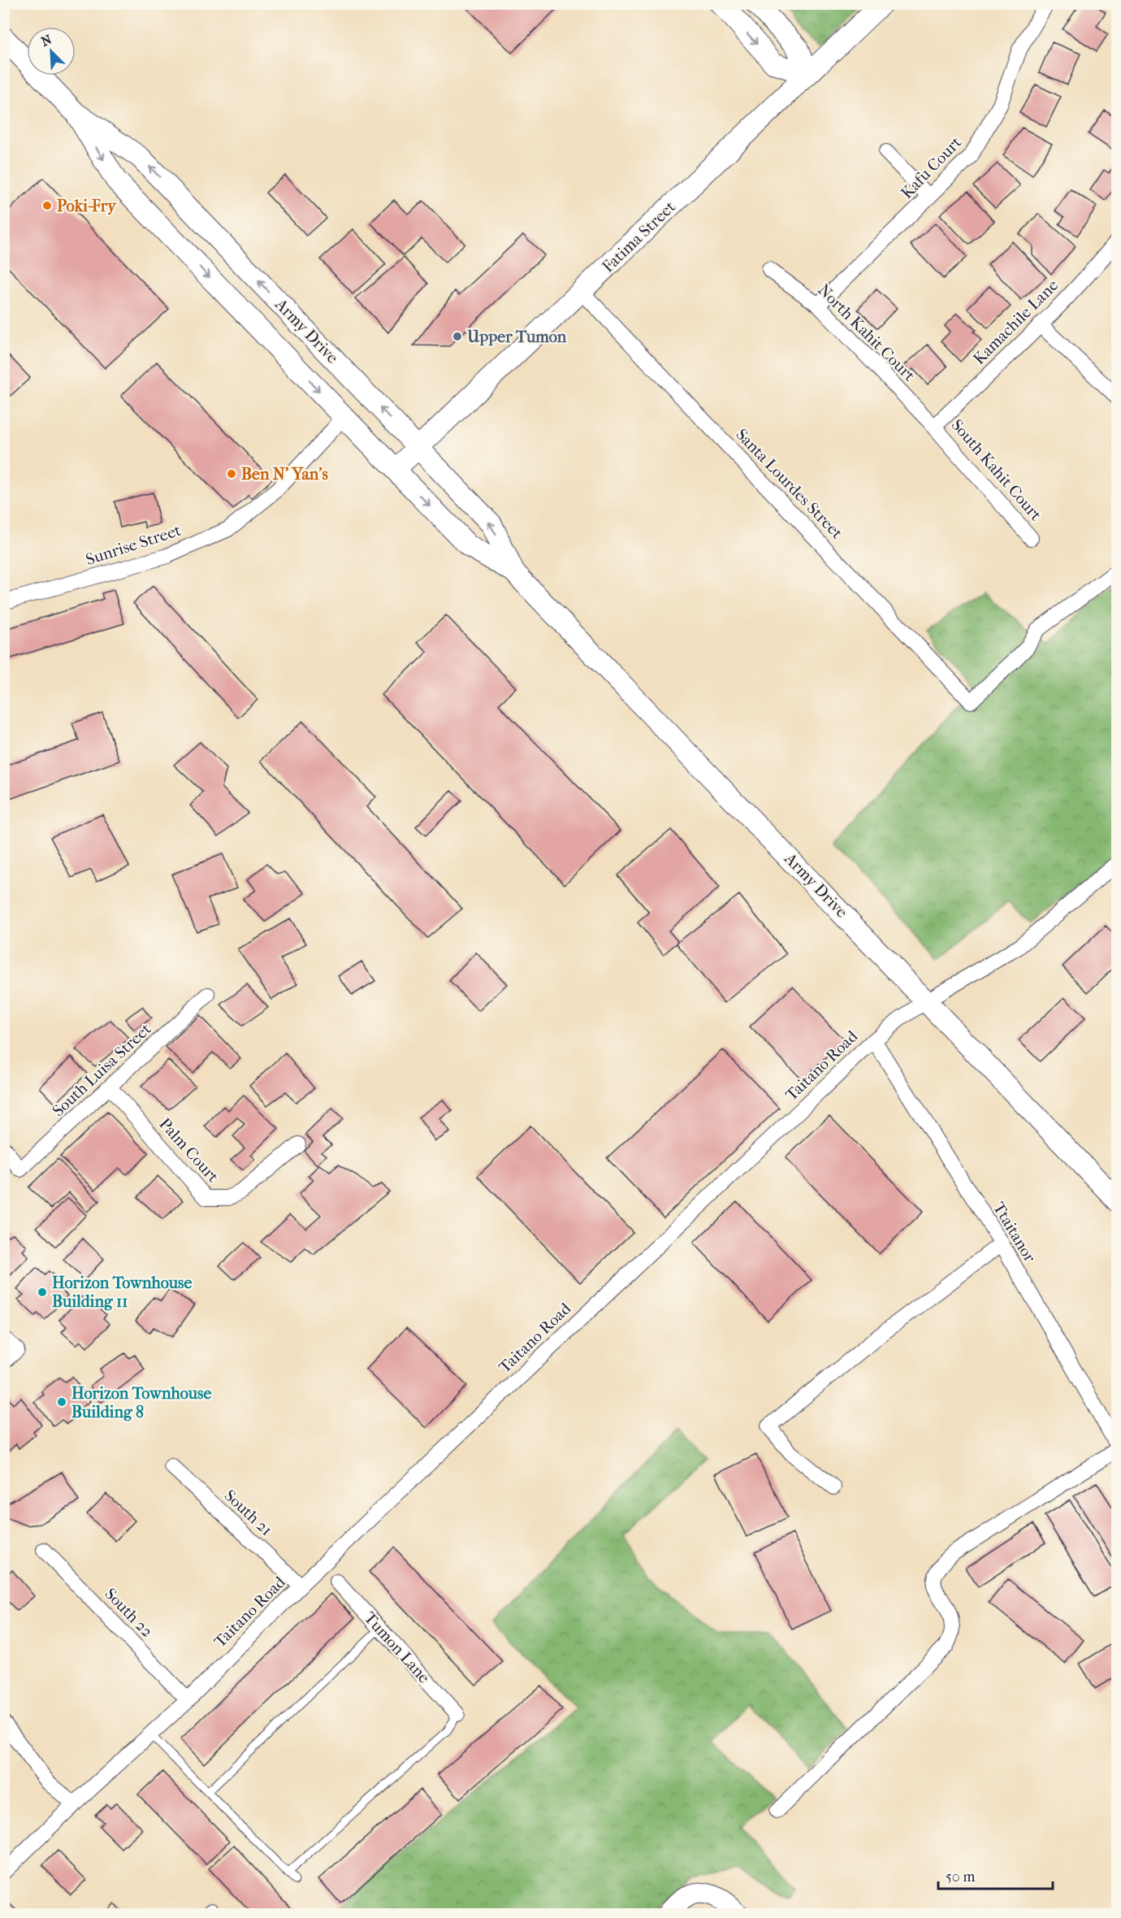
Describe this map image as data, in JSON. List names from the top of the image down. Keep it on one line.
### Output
{"streets":{"main road":["Fatima Street","Army Drive"],"street":["Kafu Court","Kamachile Lane","North Kahit Court","South Kahit Court","Santa Lourdes Street","Sunrise Street","Taitano Road","South Luisa Street","Palm Court","Ttaitanor","South 21","South 22","Tumon Lane"]},"crossings":[["Kafu Court","North Kahit Court"],["Fatima Street","Army Drive"],["Fatima Street","Santa Lourdes Street"],["Kamachile Lane","North Kahit Court"],["Kamachile Lane","South Kahit Court"],["Army Drive","Sunrise Street"],["Army Drive","Taitano Road"],["North Kahit Court","South Kahit Court"],["Taitano Road","Ttaitanor"],["Taitano Road","South 21"],["Taitano Road","South 22"],["South Luisa Street","Palm Court"]],"places":["Poki-Fry","Upper Tumon","Ben N' Yan's","Horizon Townhouse Building 11","Horizon Townhouse Building 8"],"scale_bar":"50 m","north":"top left"}
